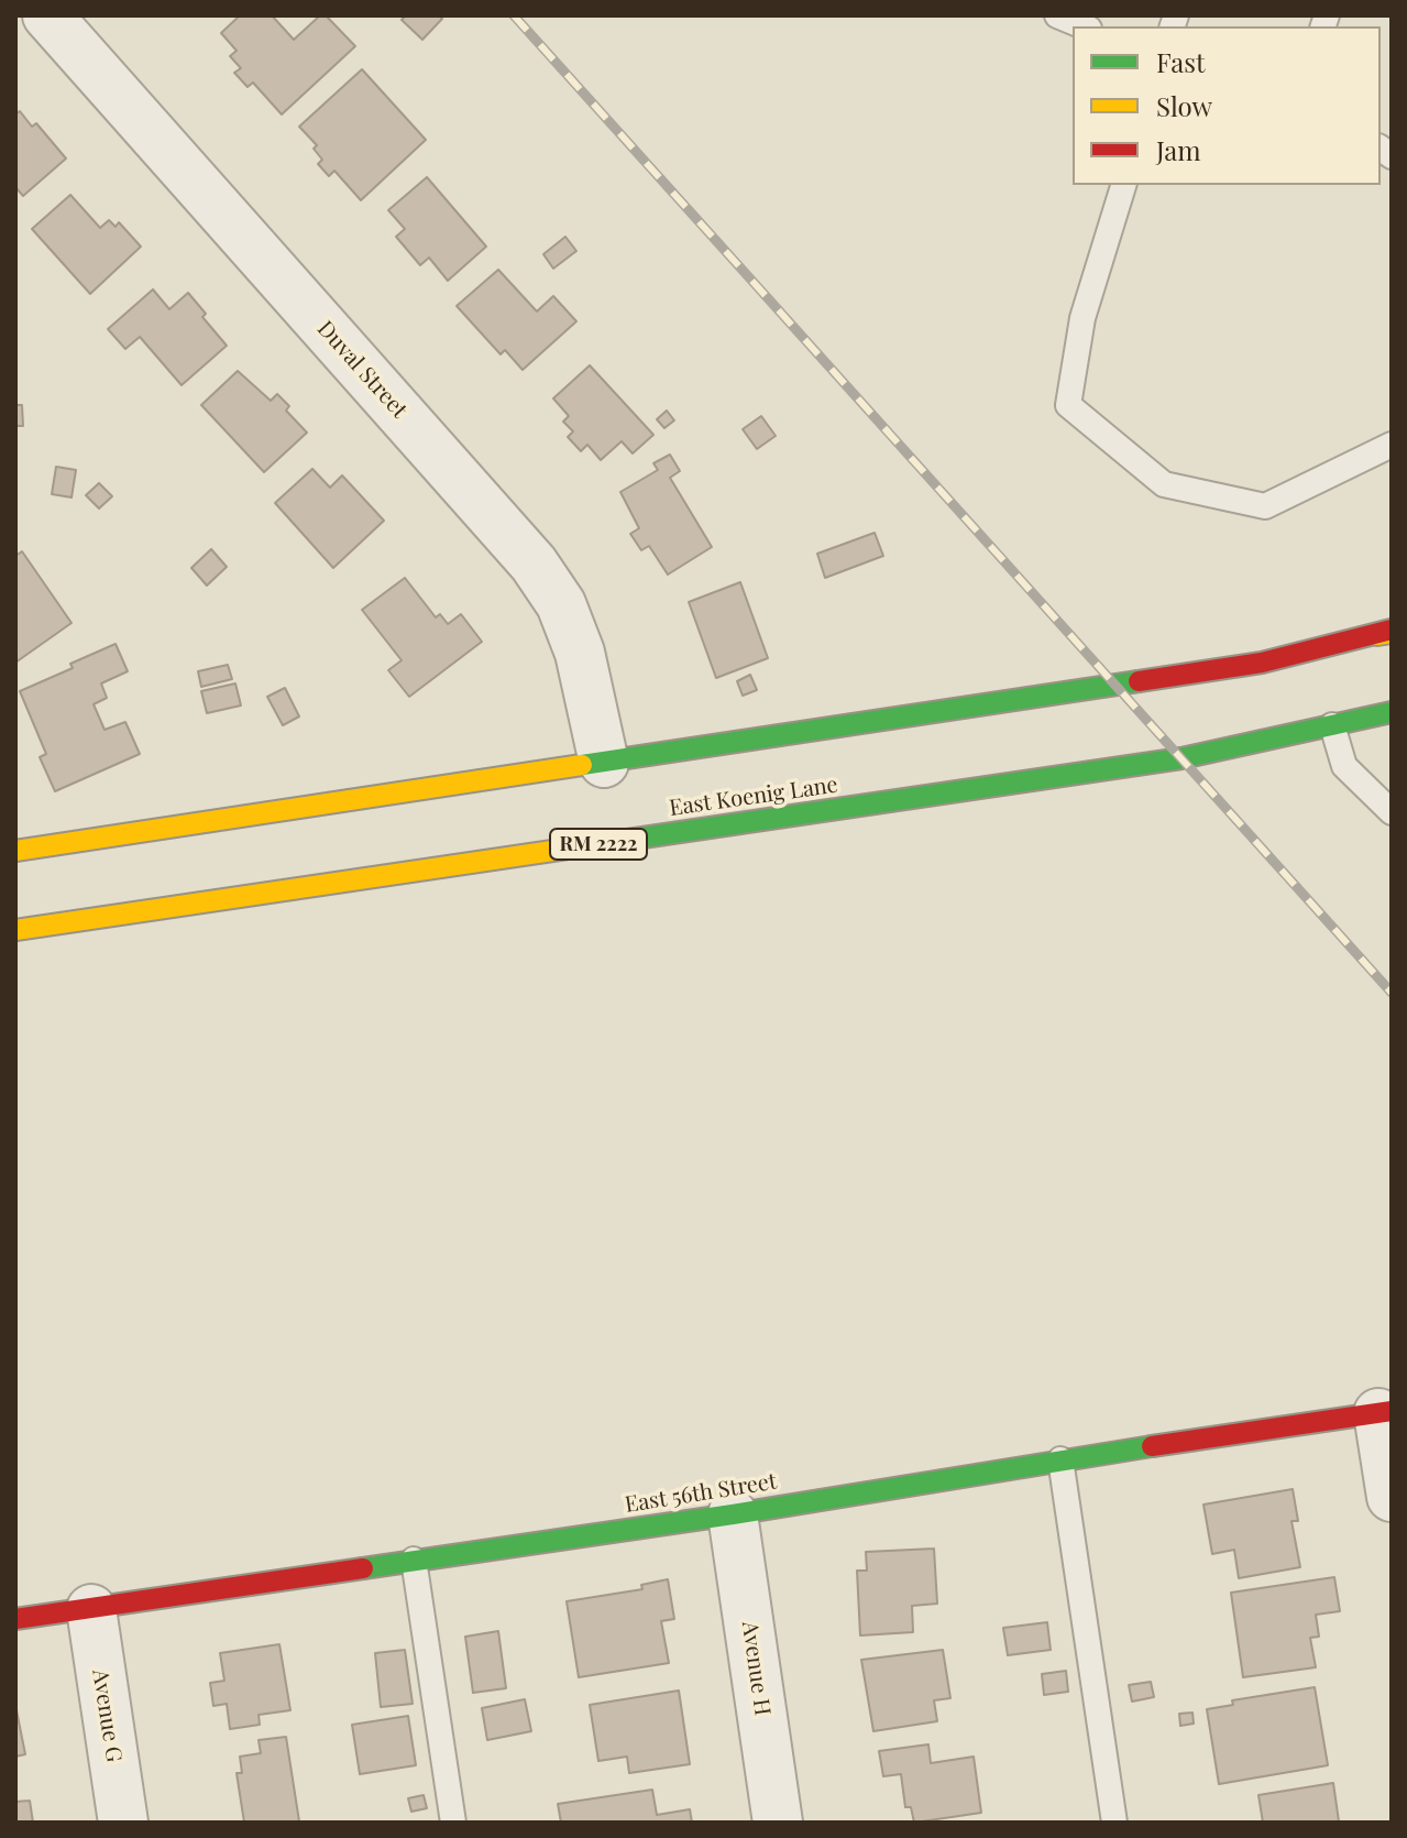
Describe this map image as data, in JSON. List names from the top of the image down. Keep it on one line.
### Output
{"streets":{"main road":["East Koenig Lane","RM 2222","East 56th Street"],"street":["Duval Street","Avenue H","Avenue G"]},"crossings":[["East 56th Street","Avenue H"],["East 56th Street","Avenue G"]],"legend":["Fast","Slow","Jam"]}
